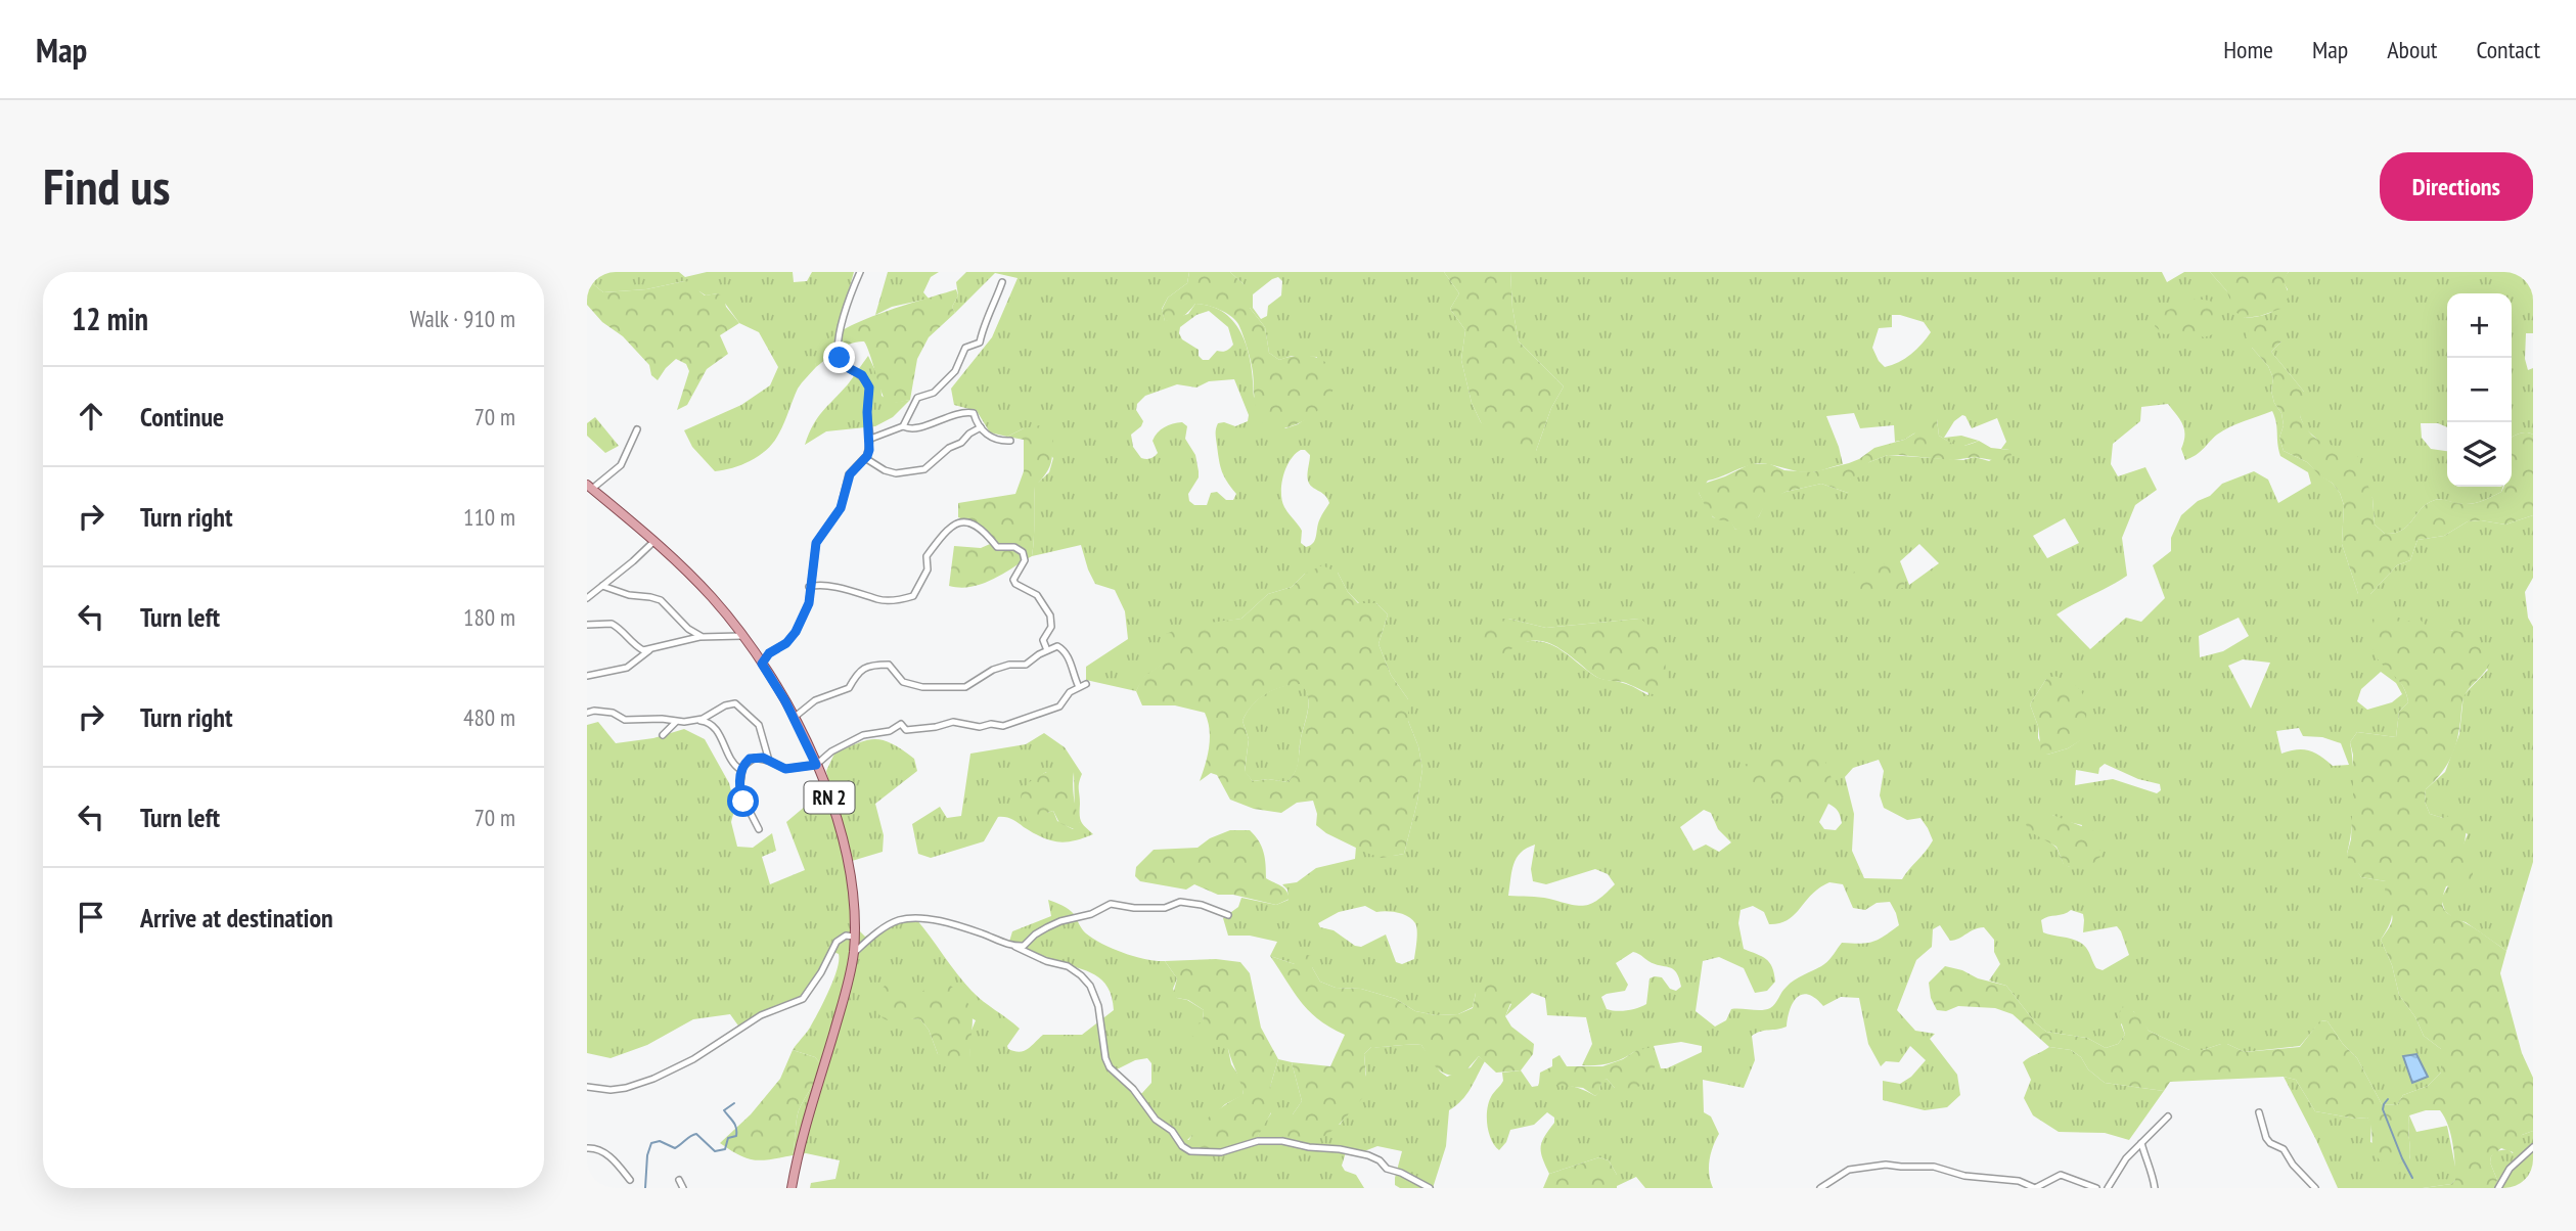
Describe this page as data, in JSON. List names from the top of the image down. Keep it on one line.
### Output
{"streets":{"main road":["RN 2"]},"page":{"header":"Map","nav":["Home","Map","About","Contact"],"buttons":"Directions","title":"Find us","heading":["12 min","Walk · 910 m"],"map_buttons":["+","−"],"list":[["Continue","70 m"],["Turn right","110 m"],["Turn left","180 m"],["Turn right","480 m"],["Turn left","70 m"],"Arrive at destination"]}}
